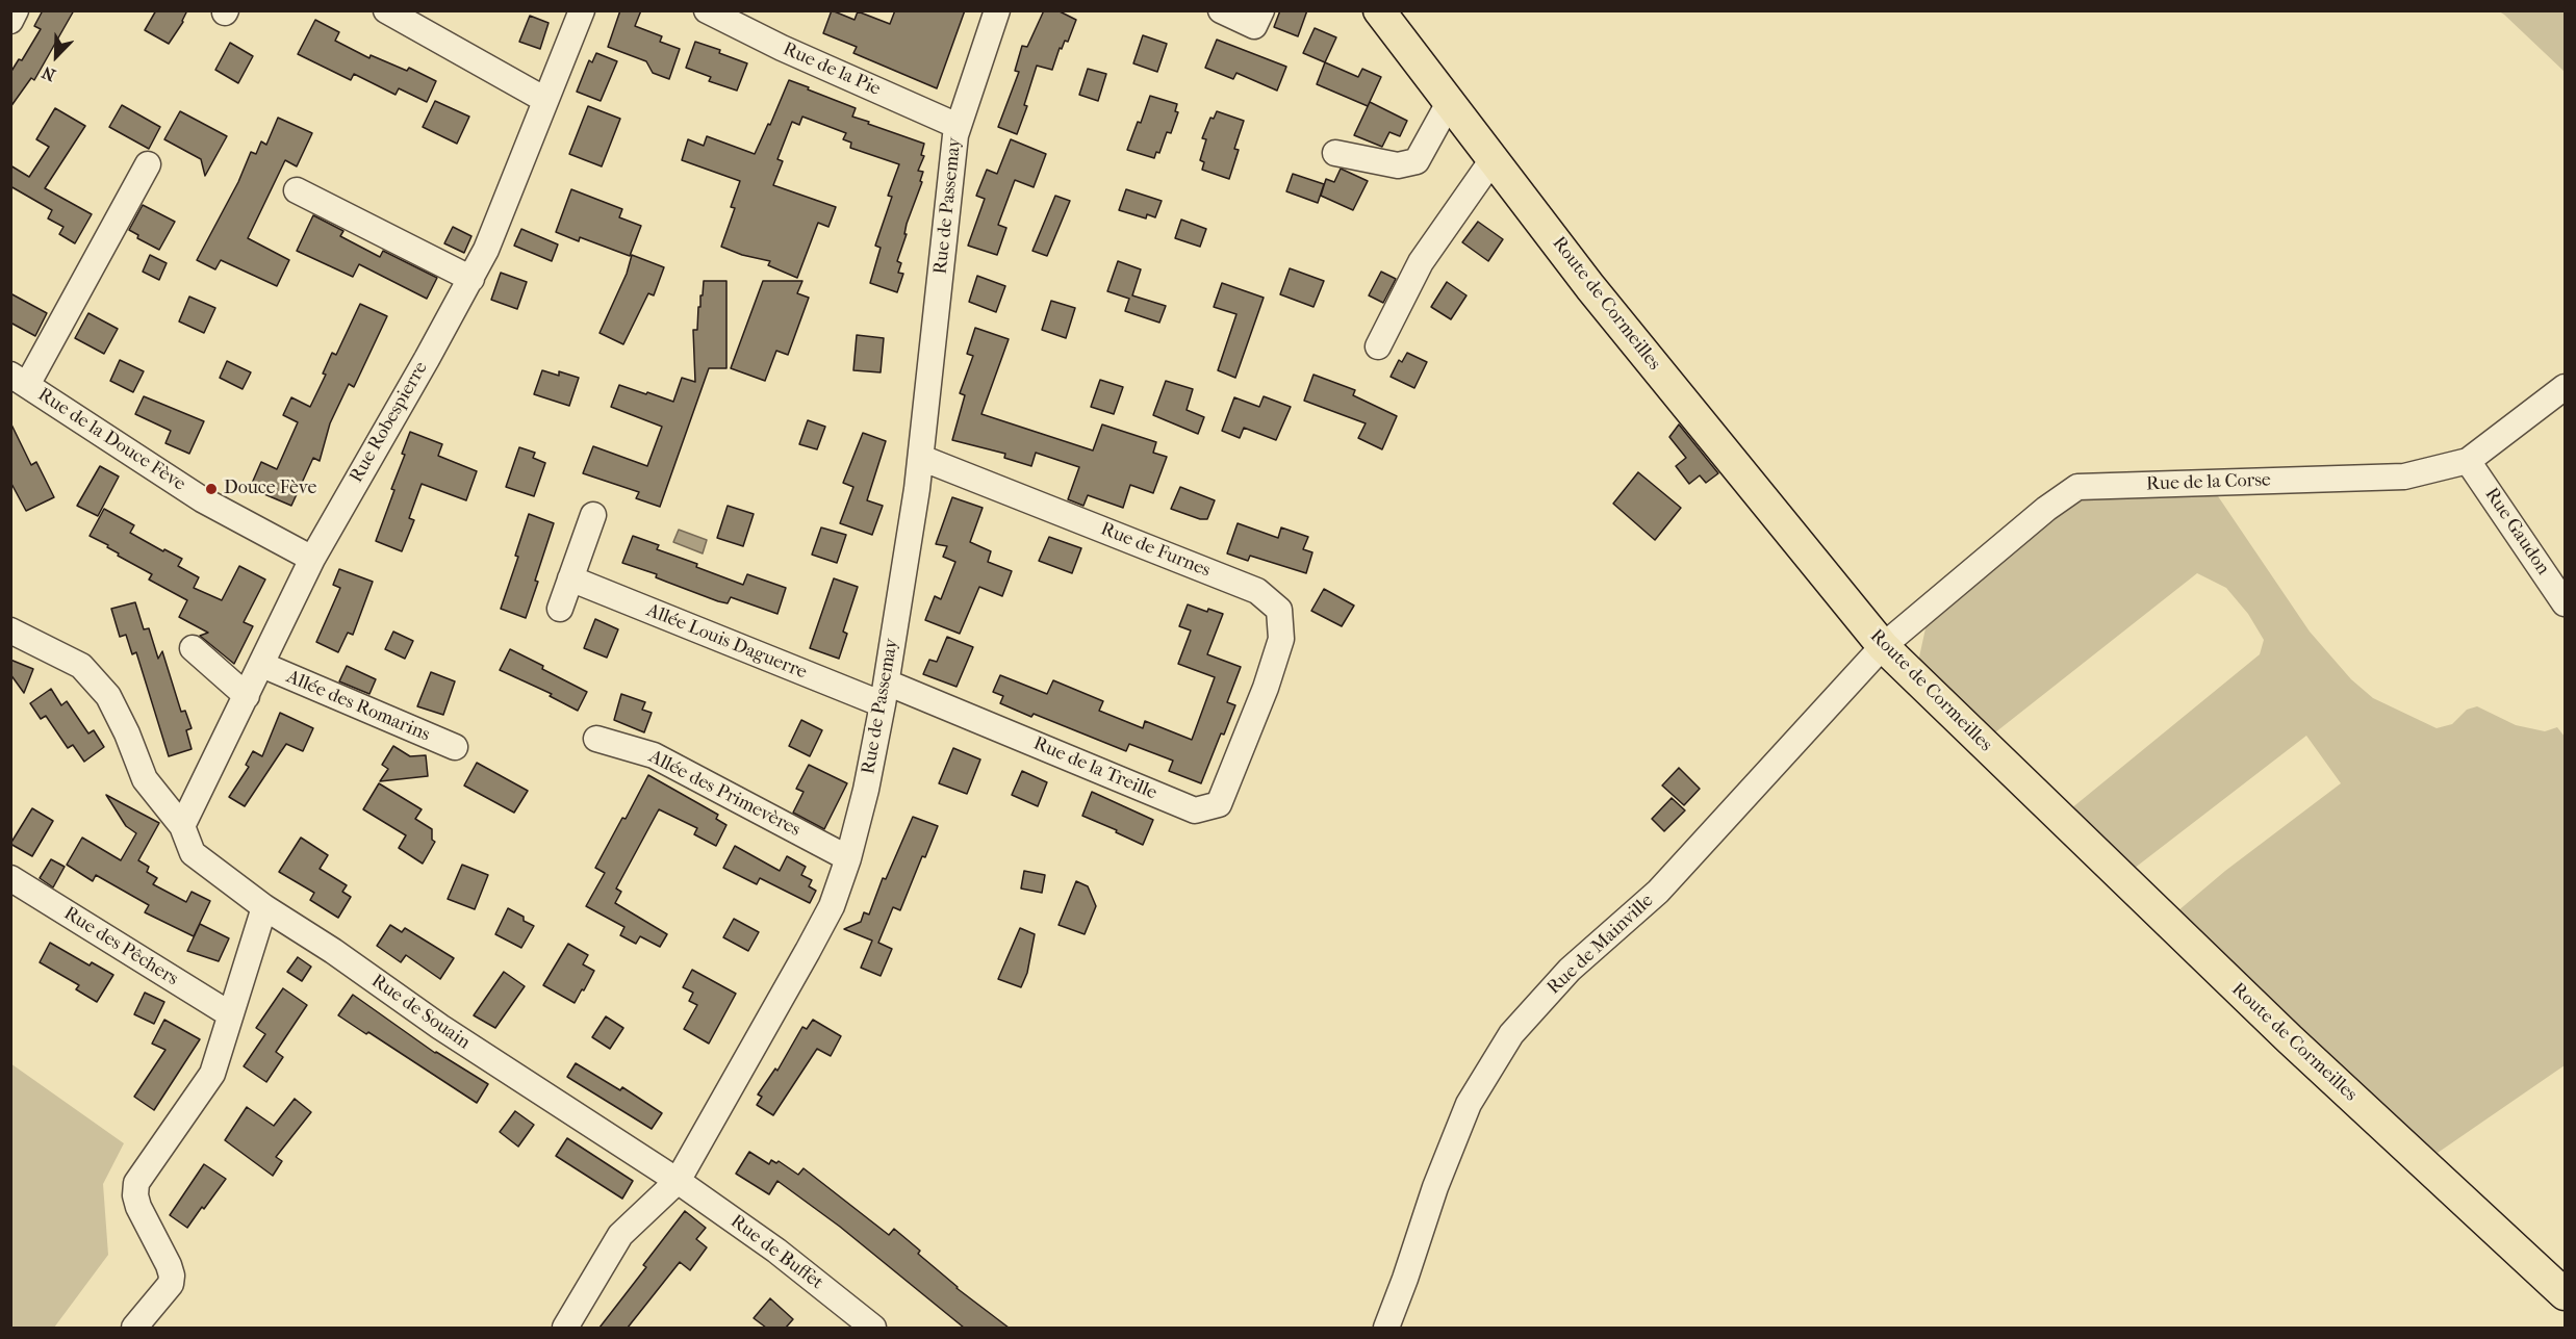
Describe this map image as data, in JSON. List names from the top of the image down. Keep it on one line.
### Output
{"streets":{"main road":["Route de Cormeilles"],"street":["Rue de la Pie","Rue de Passemay","Rue Robespierre","Rue de la Douce Fève","Rue de la Corse","Rue Gaudon","Rue de Furnes","Allée Louis Daguerre","Allée des Romarins","Rue de la Treille","Allée des Primevères","Rue de Mainville","Rue des Pêchers","Rue de Souain","Rue de Buffet"]},"crossings":[["Rue de la Pie","Rue de Passemay"],["Rue de Passemay","Rue de Furnes"],["Rue de Passemay","Allée Louis Daguerre"],["Rue de Passemay","Rue de la Treille"],["Rue de Passemay","Allée des Primevères"],["Rue de Passemay","Rue de Souain"],["Rue de Passemay","Rue de Buffet"],["Route de Cormeilles","Rue de la Corse"],["Route de Cormeilles","Rue de Mainville"],["Rue Robespierre","Rue de la Douce Fève"],["Rue Robespierre","Allée des Romarins"],["Rue Robespierre","Rue de Souain"],["Rue de la Corse","Rue Gaudon"],["Rue de la Corse","Rue de Mainville"],["Rue de Furnes","Rue de la Treille"],["Allée Louis Daguerre","Rue de la Treille"],["Rue de Souain","Rue de Buffet"]],"places":["Douce Fève"],"north":"bottom left"}
